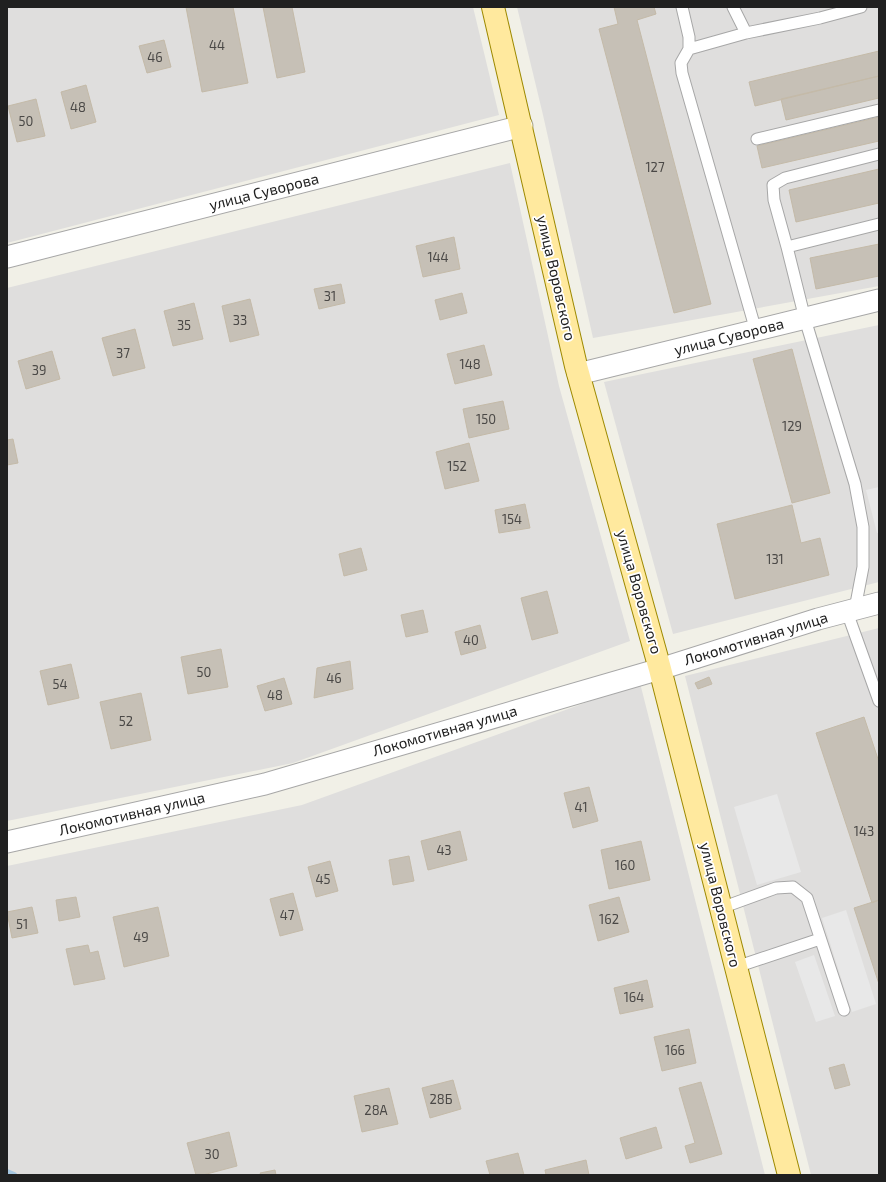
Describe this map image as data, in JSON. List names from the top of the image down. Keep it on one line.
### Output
{"streets":{"main road":["улица Воровского"],"street":["улица Суворова","Локомотивная улица"]},"crossings":[["улица Суворова","улица Воровского"],["улица Воровского","Локомотивная улица"]],"house_numbers":["44","46","48","50","127","144","31","33","35","37","148","39","150","129","152","154","131","40","50","46","54","48","52","41","143","43","160","45","47","162","51","49","164","166","28Б","28А","30"]}
